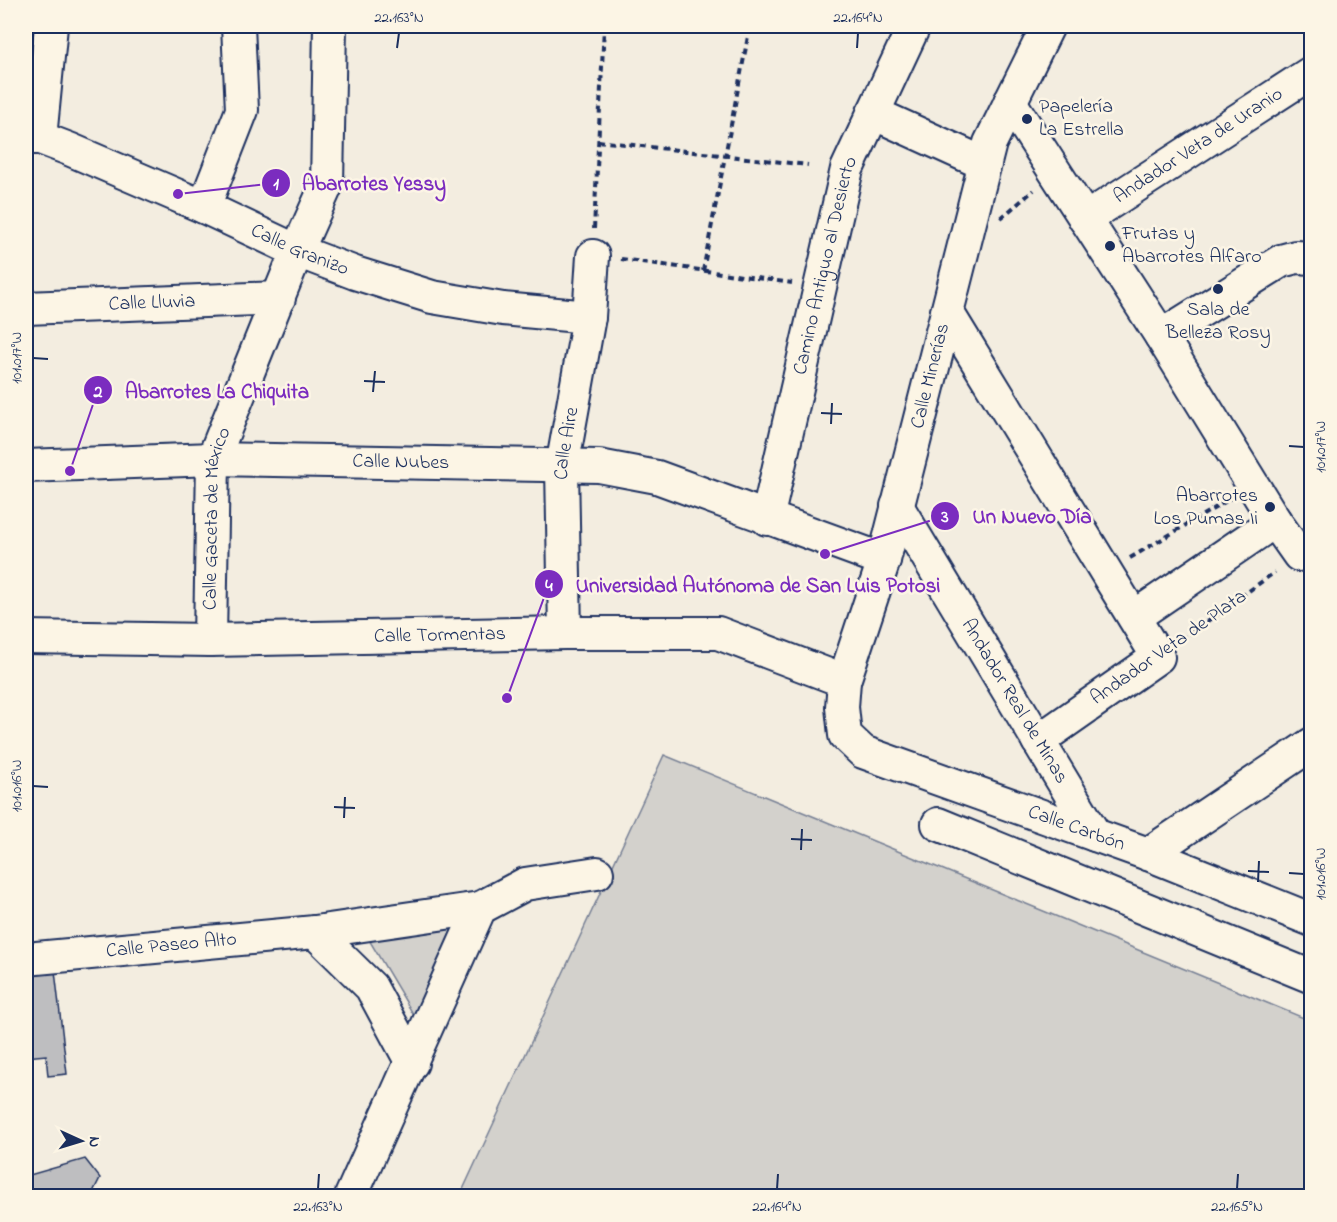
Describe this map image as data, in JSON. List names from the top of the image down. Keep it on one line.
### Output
{"streets":{"street":["Andador Veta de Uranio","Calle Granizo","Camino Antiguo al Desierto","Calle Lluvia","Calle Minerías","Calle Aire","Calle Nubes","Calle Gaceta de México","Calle Tormentas","Andador Veta de Plata","Andador Real de Minas","Calle Carbón","Calle Paseo Alto"]},"crossings":[["Calle Granizo","Calle Aire"],["Calle Granizo","Calle Gaceta de México"],["Camino Antiguo al Desierto","Calle Nubes"],["Calle Lluvia","Calle Gaceta de México"],["Calle Minerías","Calle Nubes"],["Calle Minerías","Calle Tormentas"],["Calle Minerías","Andador Real de Minas"],["Calle Minerías","Calle Carbón"],["Calle Aire","Calle Nubes"],["Calle Aire","Calle Tormentas"],["Calle Nubes","Calle Gaceta de México"],["Calle Gaceta de México","Calle Tormentas"],["Andador Veta de Plata","Andador Real de Minas"],["Andador Real de Minas","Calle Carbón"]],"places":["Papelería La Estrella","Abarrotes Yessy","Frutas y Abarrotes Alfaro","Sala de Belleza Rosy","Abarrotes La Chiquita","Abarrotes Los Pumas Ii","Un Nuevo Día","Universidad Autónoma de San Luis Potosi"],"north":"right","coordinates":["22.163°N","22.164°N","101.017°W","101.016°W","22.165°N"]}
